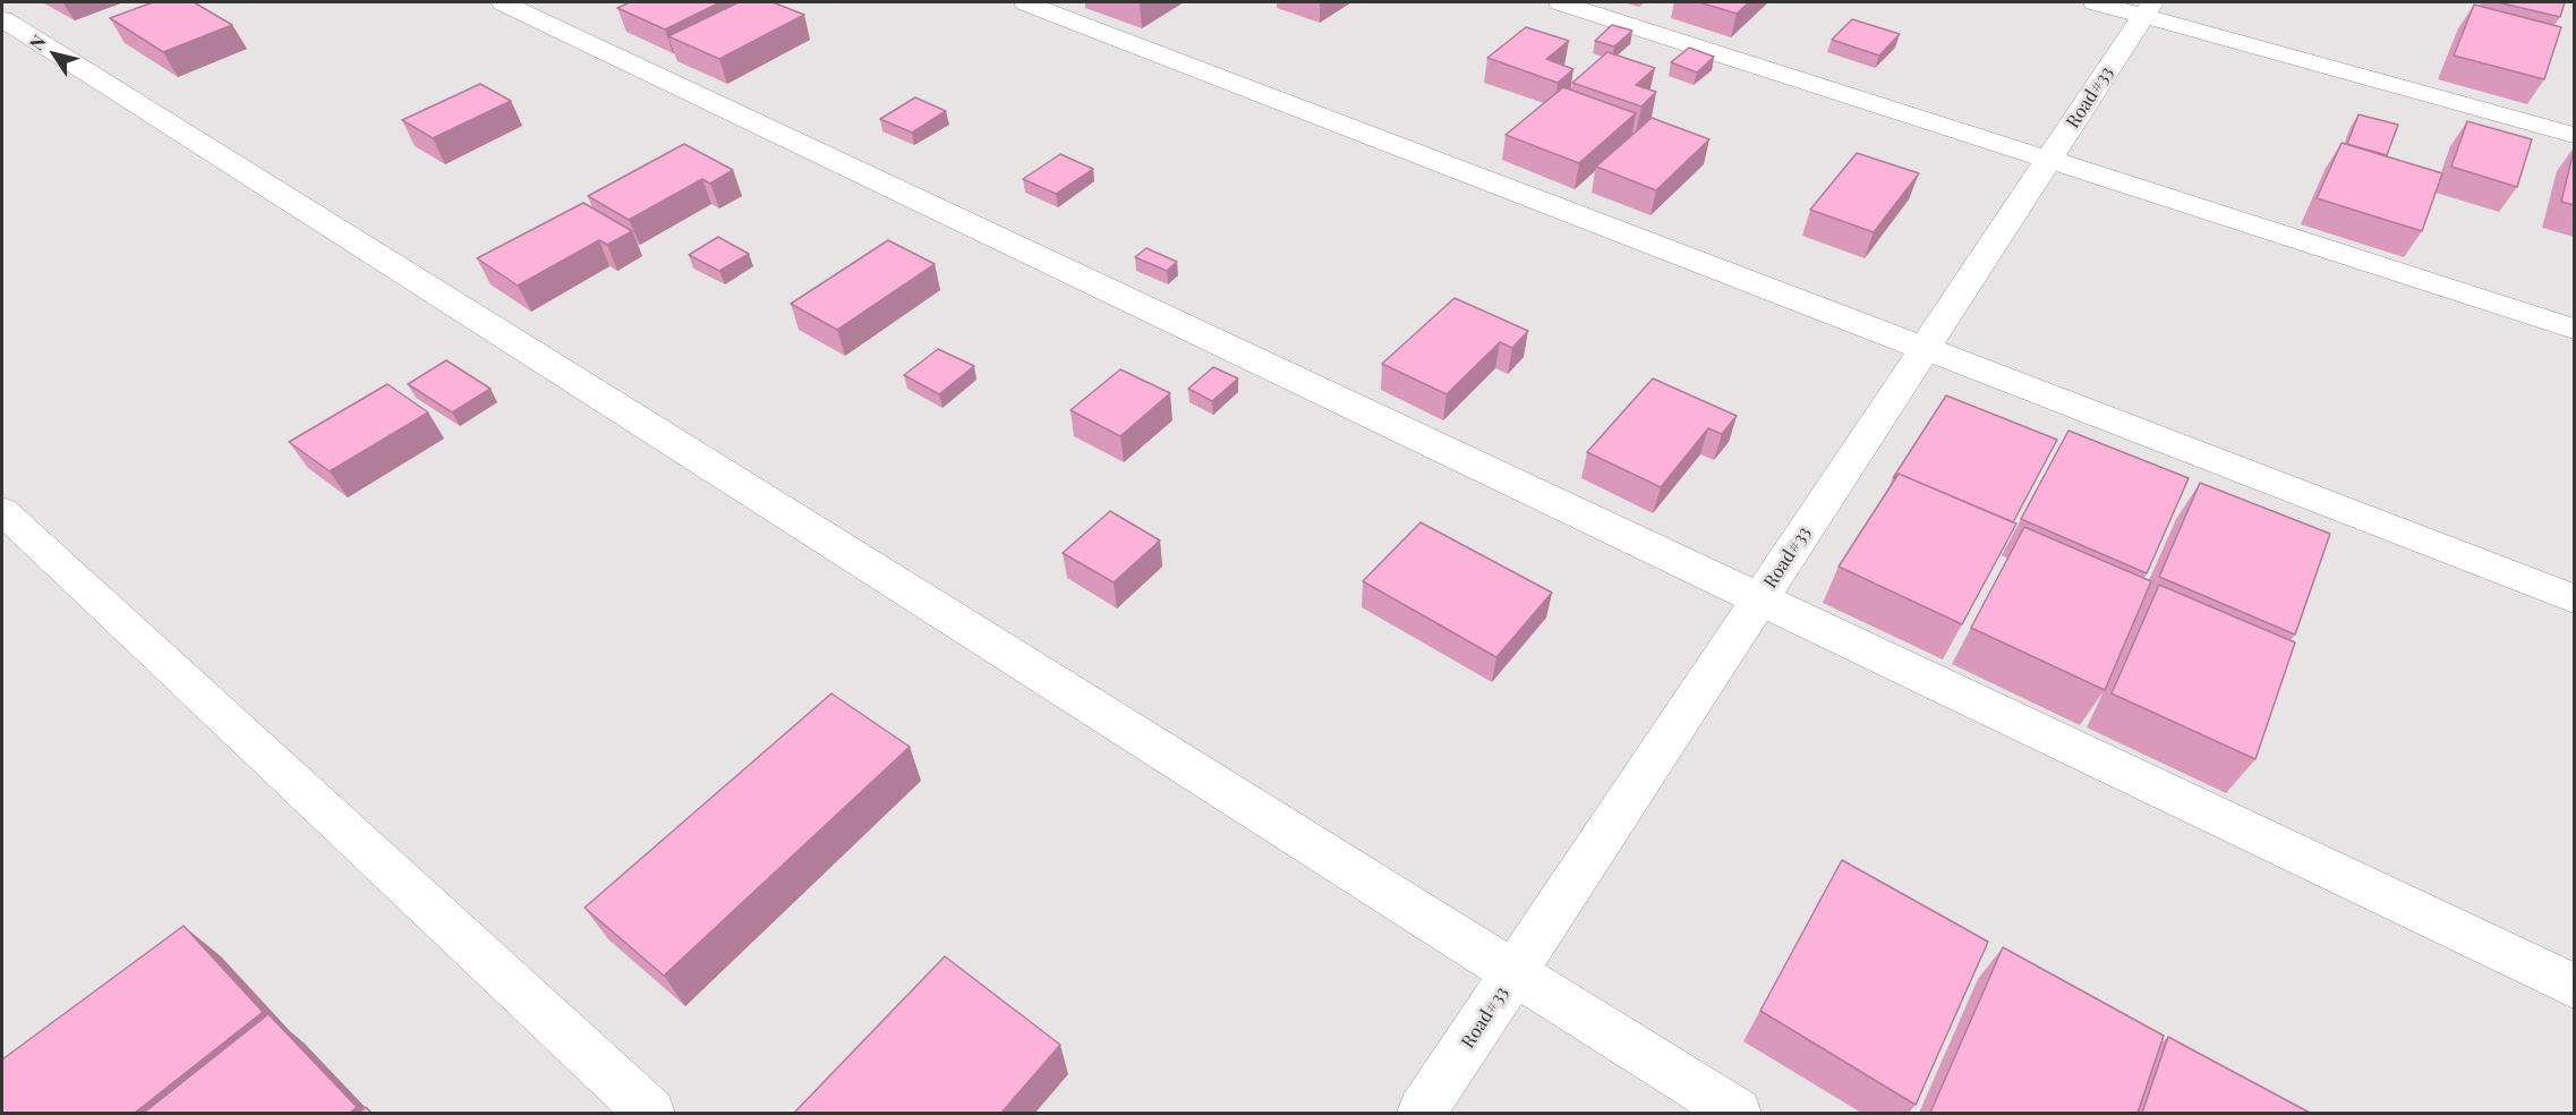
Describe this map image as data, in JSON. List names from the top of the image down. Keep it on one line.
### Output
{"streets":{"street":["Road#33"]},"north":"top left"}
